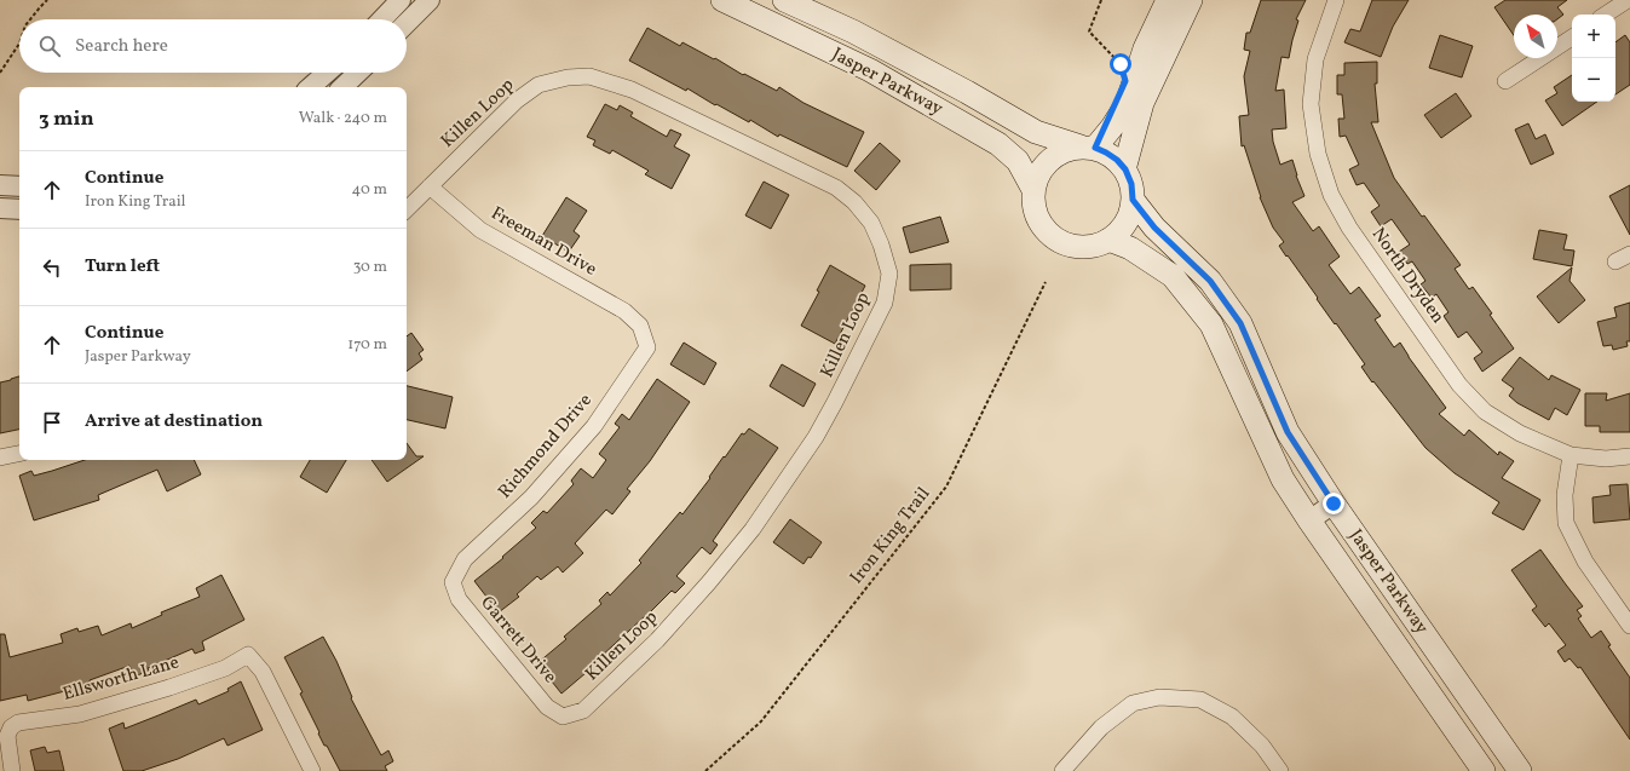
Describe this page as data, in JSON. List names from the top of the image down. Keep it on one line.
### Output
{"streets":{"main road":["Jasper Parkway"],"street":["Killen Loop","Freeman Drive","North Dryden","Richmond Drive","Garrett Drive","Ellsworth Lane"],"path":["Iron King Trail"]},"crossings":[["Killen Loop","Freeman Drive"],["Killen Loop","Garrett Drive"],["Freeman Drive","Richmond Drive"],["Richmond Drive","Garrett Drive"]],"north":"top left","page":{"map_buttons":["+","−"],"search":"Search here","heading":["3 min","Walk · 240 m"],"list":[["Continue","Iron King Trail","40 m"],["Turn left","30 m"],["Continue","Jasper Parkway","170 m"],"Arrive at destination"]}}
